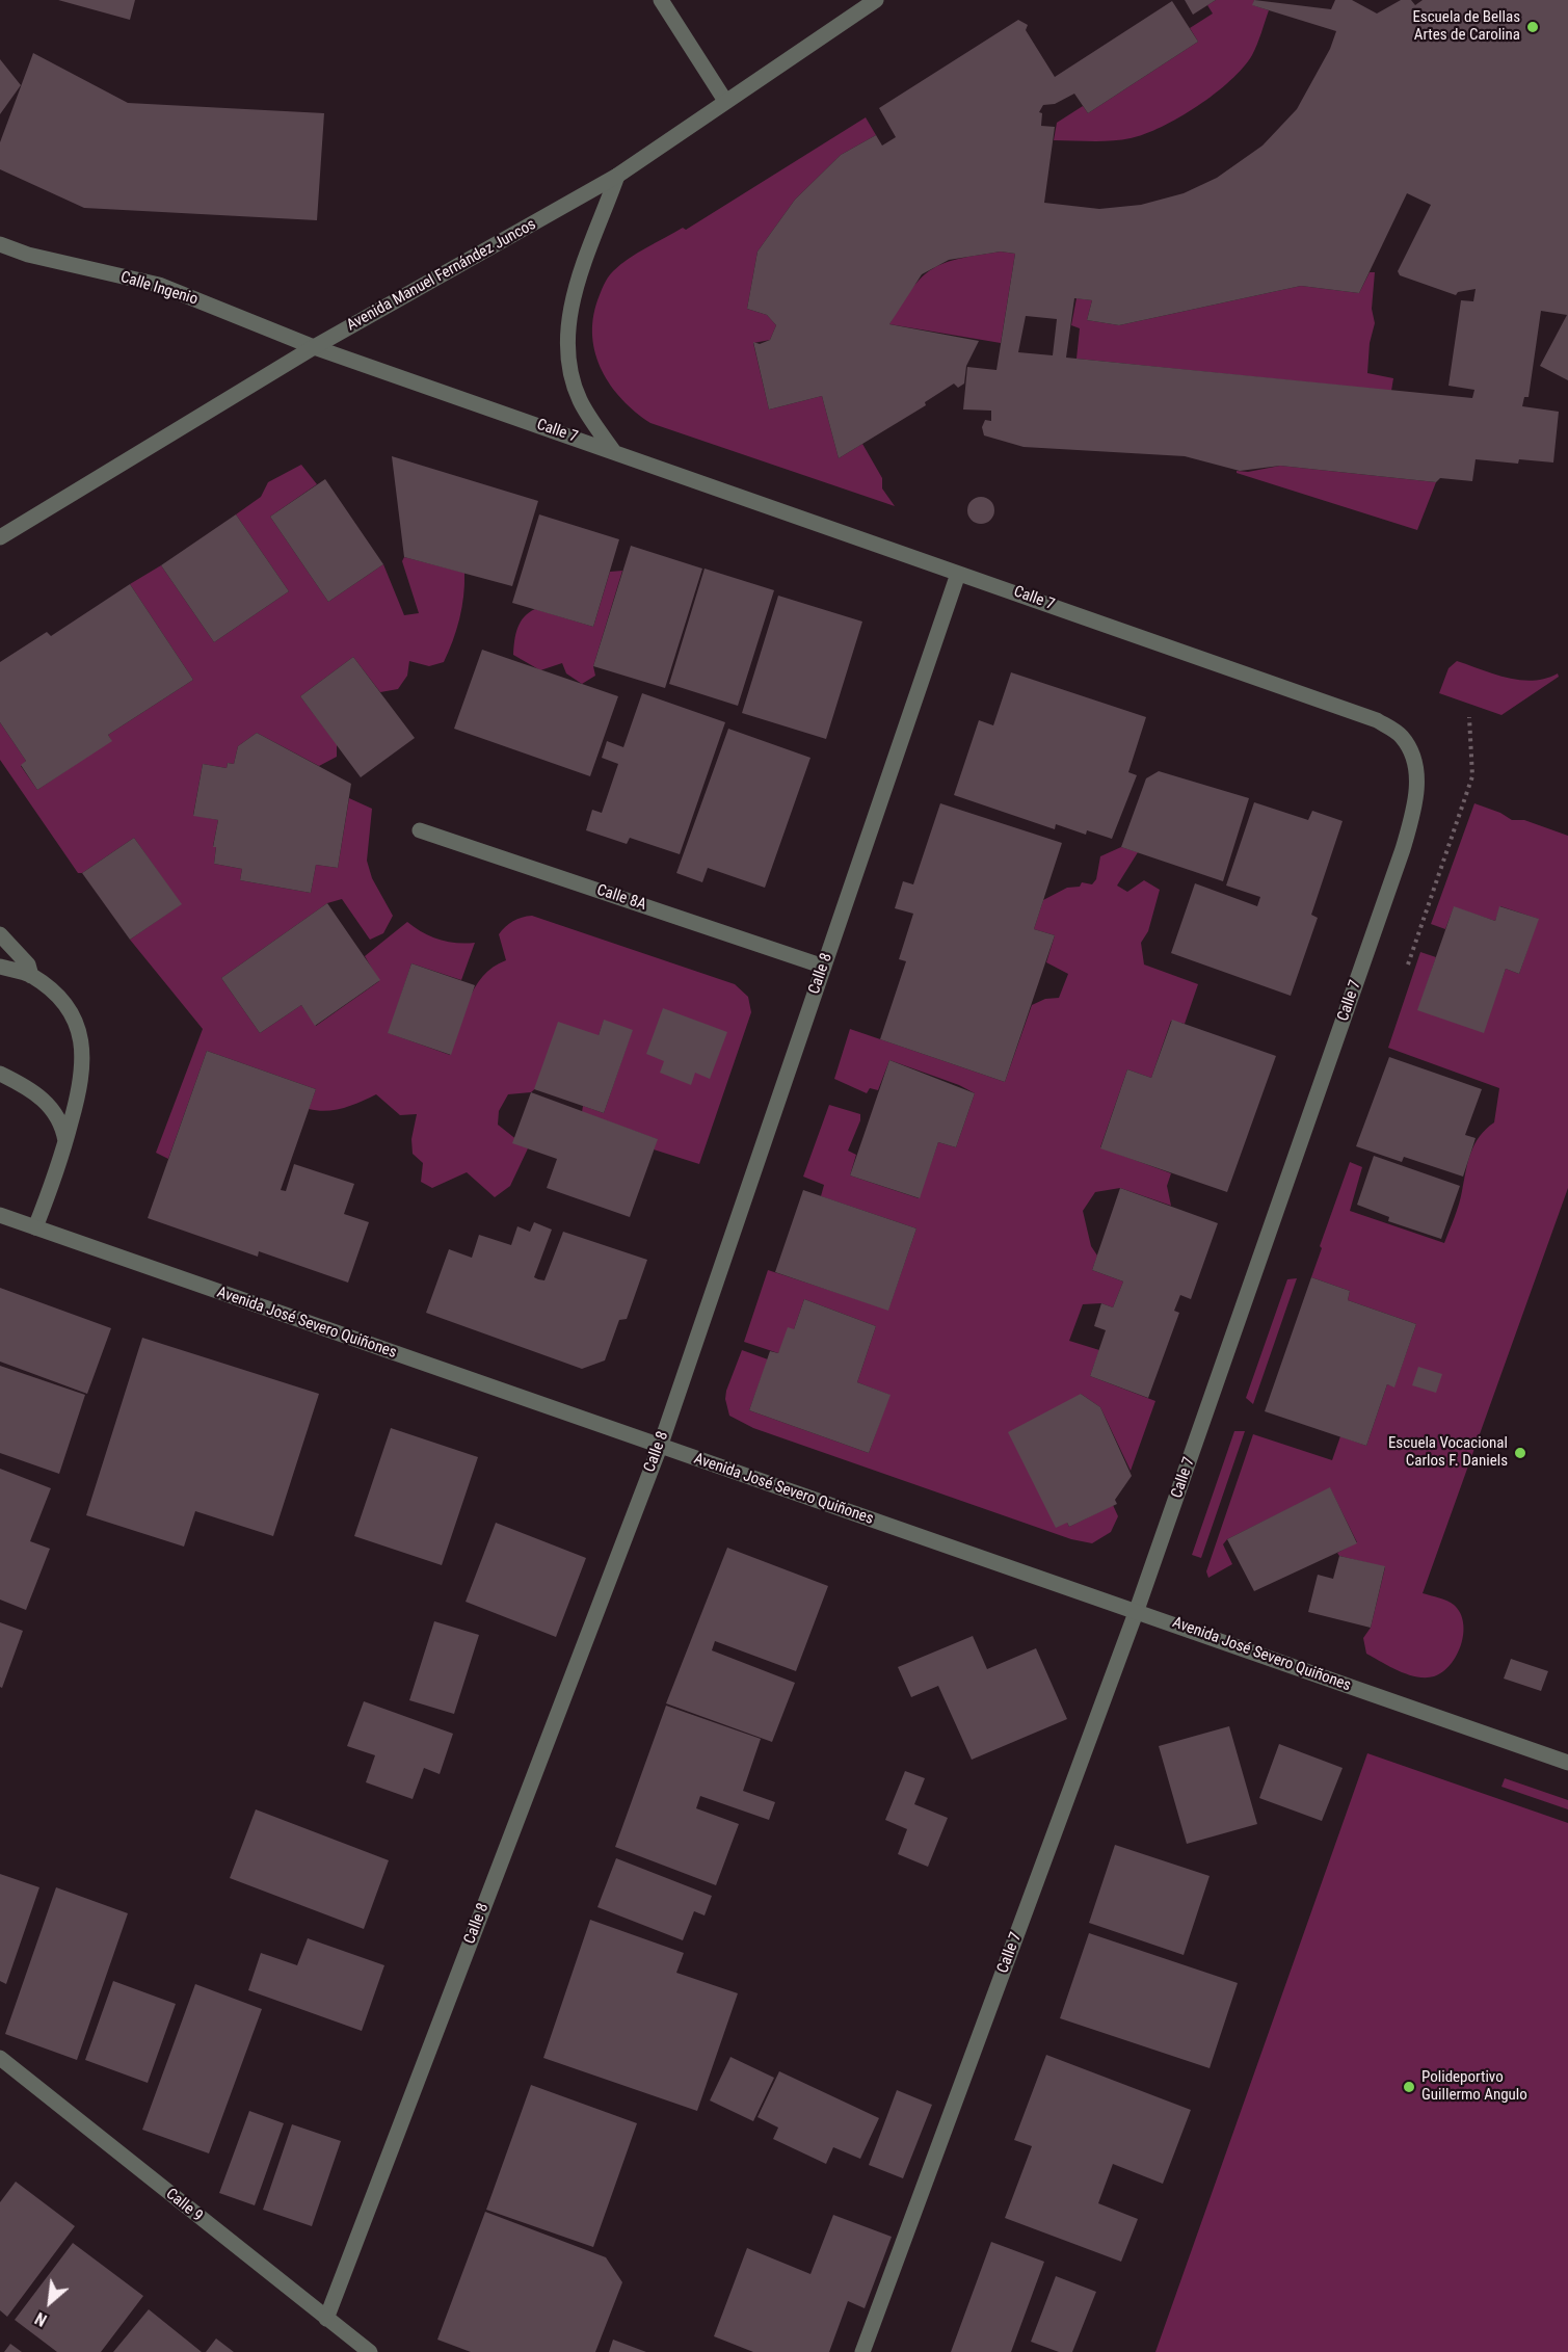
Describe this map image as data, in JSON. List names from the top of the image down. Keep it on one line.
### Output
{"streets":{"street":["Avenida Manuel Fernández Juncos","Calle Ingenio","Calle 7","Calle 8A","Calle 8","Avenida José Severo Quiñones","Calle 9"]},"crossings":[["Avenida Manuel Fernández Juncos","Calle Ingenio"],["Avenida Manuel Fernández Juncos","Calle 7"],["Calle Ingenio","Calle 7"],["Calle 7","Calle 8"],["Calle 7","Avenida José Severo Quiñones"],["Calle 8A","Calle 8"],["Calle 8","Avenida José Severo Quiñones"],["Calle 8","Calle 9"]],"places":["Escuela de Bellas Artes de Carolina","Escuela Vocacional Carlos F. Daniels","Polideportivo Guillermo Angulo"],"north":"bottom left"}
